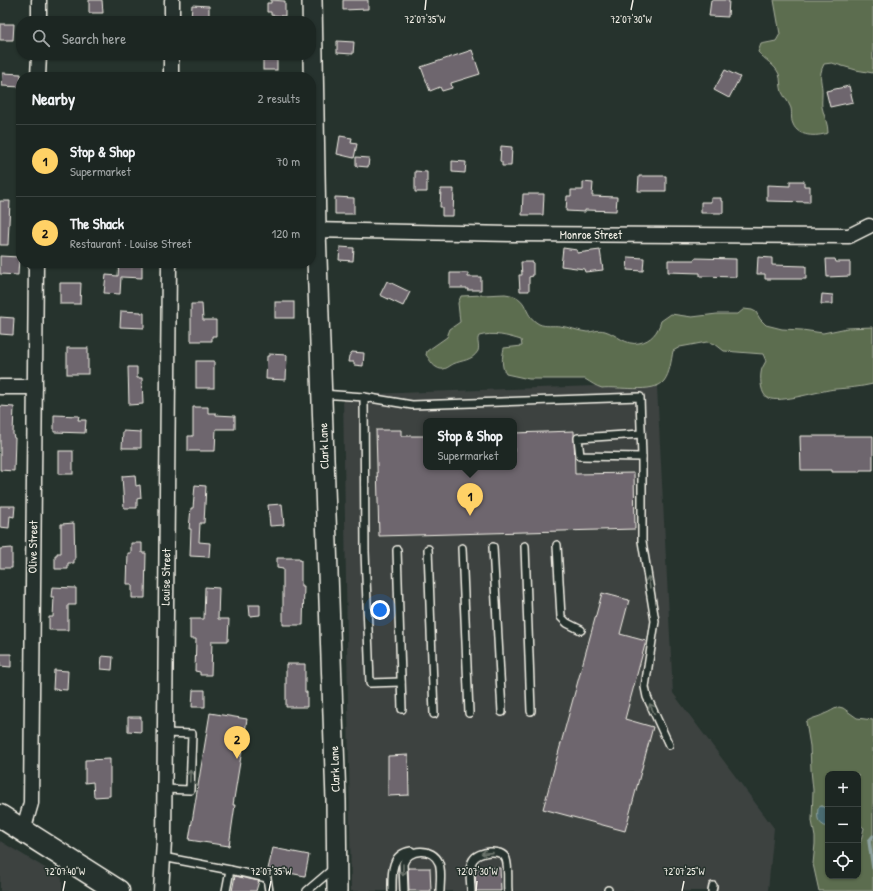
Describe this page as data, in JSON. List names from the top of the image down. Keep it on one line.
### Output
{"streets":{"main road":["Clark Lane"],"street":["Monroe Street","Olive Street","Louise Street"]},"page":{"search":"Search here","heading":["Nearby","2 results"],"list":[{"mark":"1","name":"Stop & Shop","note":"Supermarket","value":"70 m"},{"mark":"2","name":"The Shack","note":"Restaurant · Louise Street","value":"120 m"}],"popup":["Stop & Shop","Supermarket"],"pins":["1","2"],"map_buttons":["+","−"]},"coordinates":["72°07'35\"W","72°07'30\"W","72°07'40\"W","72°07'25\"W"]}
